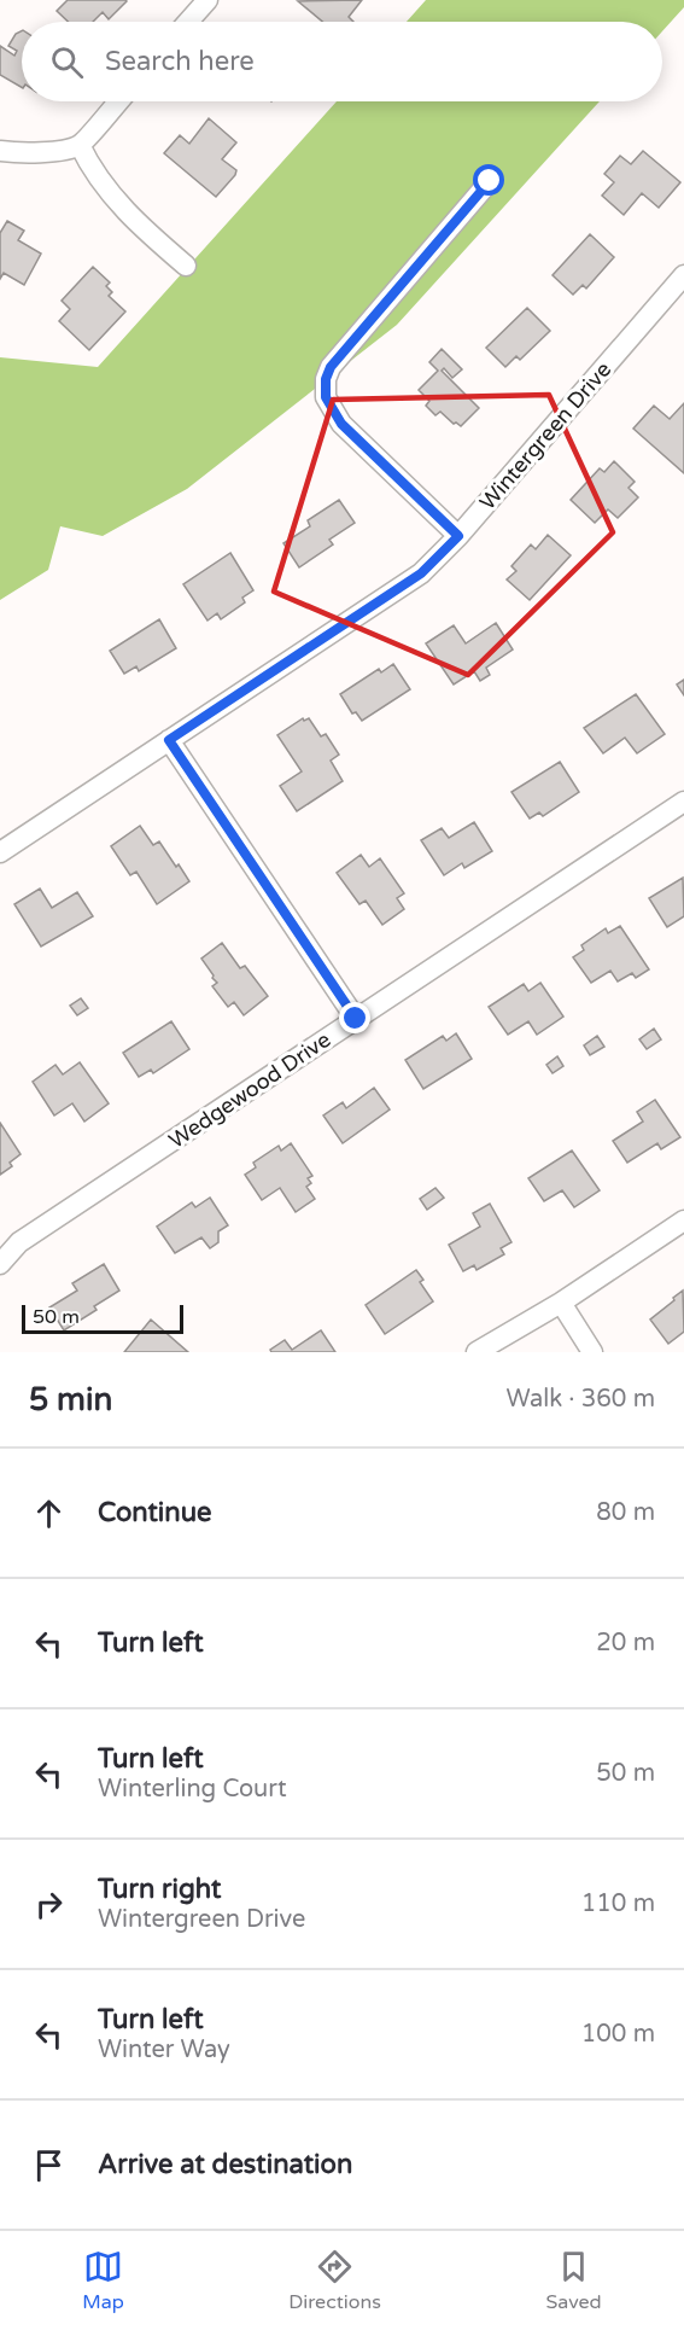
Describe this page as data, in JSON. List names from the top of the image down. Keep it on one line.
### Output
{"streets":{"street":["Wintergreen Drive","Wedgewood Drive"]},"scale_bar":"50 m","page":{"search":"Search here","scale":"50 m","heading":["5 min","Walk · 360 m"],"list":[["Continue","80 m"],["Turn left","20 m"],["Turn left","Winterling Court","50 m"],["Turn right","Wintergreen Drive","110 m"],["Turn left","Winter Way","100 m"],"Arrive at destination"],"nav":["Map","Directions","Saved"]}}
